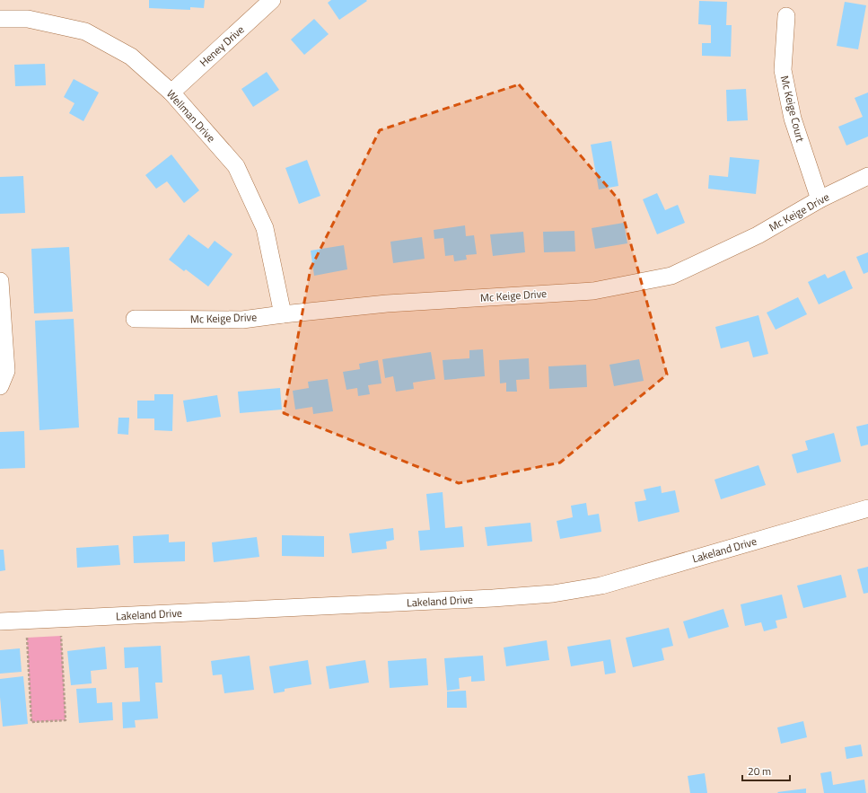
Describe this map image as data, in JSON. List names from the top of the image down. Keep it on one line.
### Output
{"streets":{"street":["Heney Drive","Mc Keige Court","Wellman Drive","Mc Keige Drive","Lakeland Drive"]},"crossings":[["Heney Drive","Wellman Drive"],["Mc Keige Court","Mc Keige Drive"],["Wellman Drive","Mc Keige Drive"]],"scale_bar":"20 m"}
